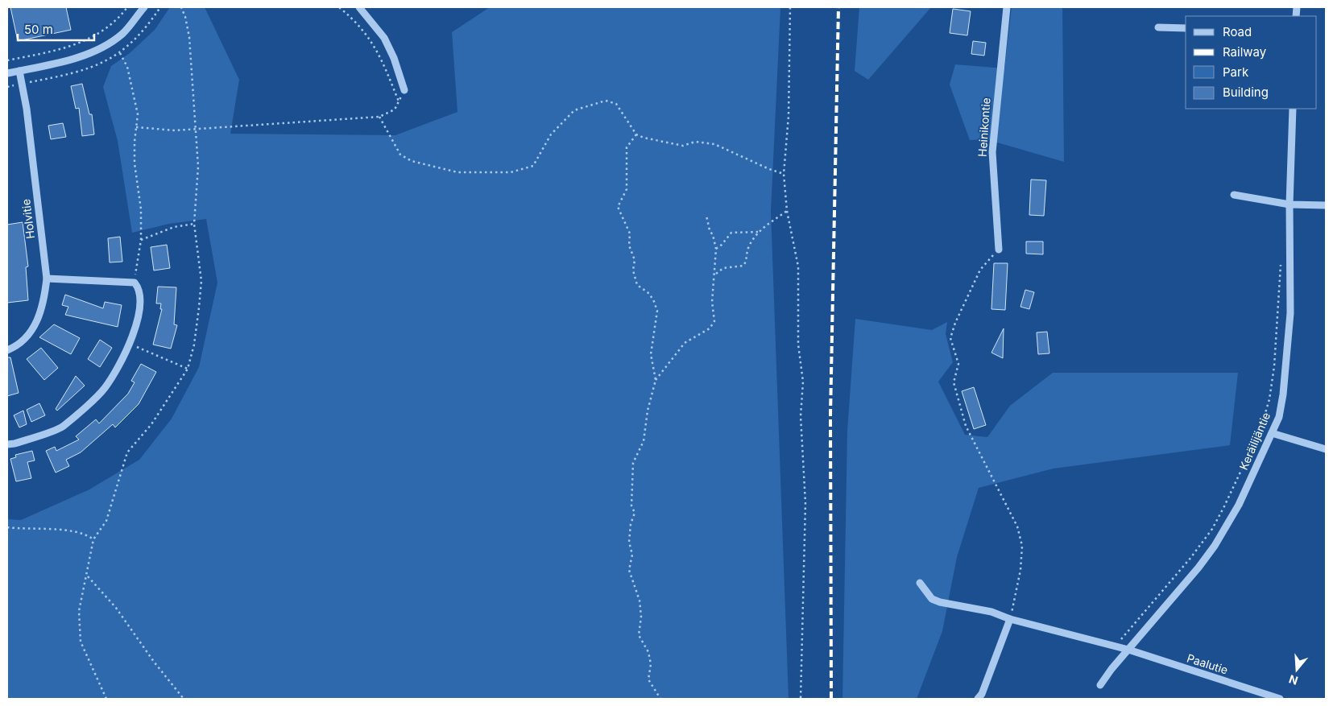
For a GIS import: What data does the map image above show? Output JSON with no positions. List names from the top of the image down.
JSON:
{
  "streets": {
    "street": [
      "Heinikontie",
      "Holvitie",
      "Keräilijäntie",
      "Paalutie"
    ]
  },
  "crossings": [
    ["Keräilijäntie", "Paalutie"]
  ],
  "legend": [
    "Road",
    "Railway",
    "Park",
    "Building"
  ],
  "scale_bar": "50 m",
  "north": "bottom"
}
